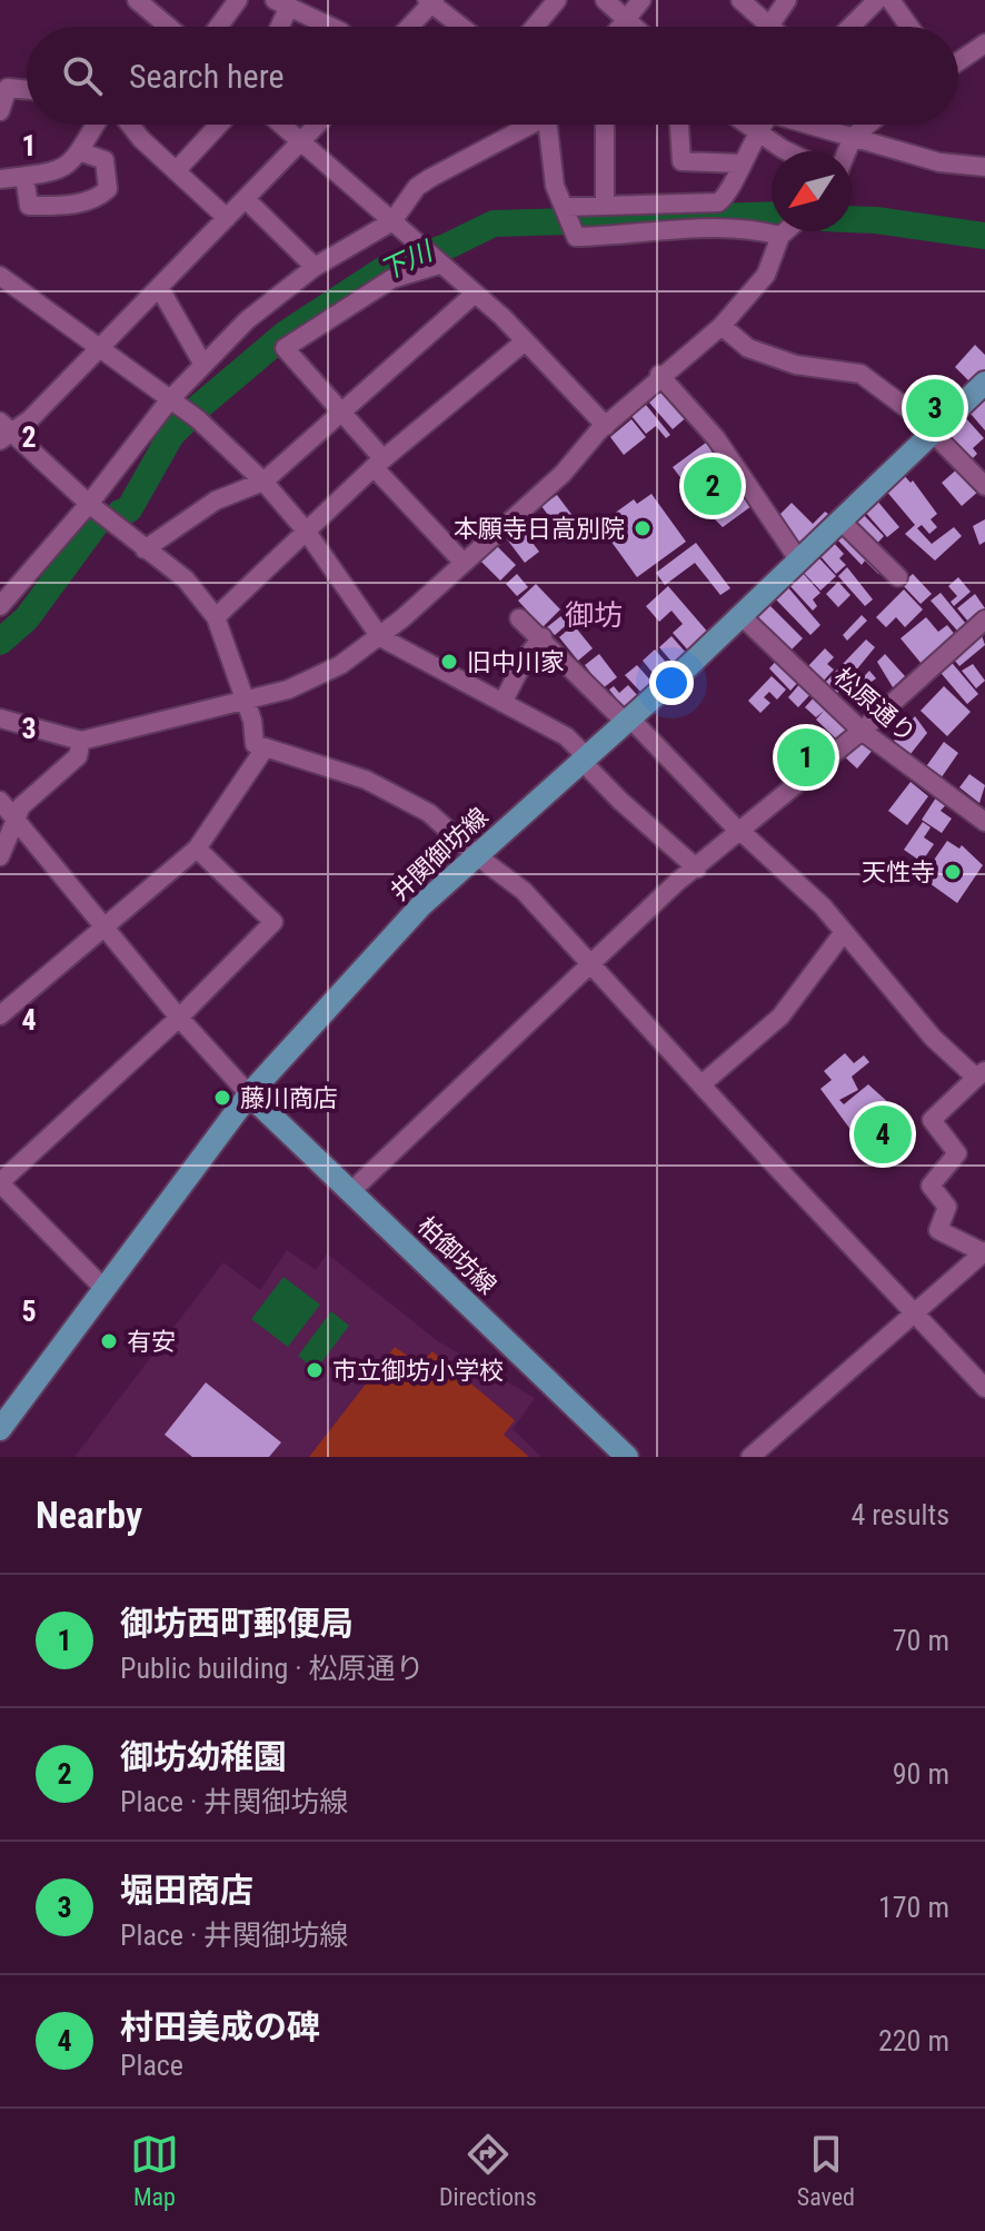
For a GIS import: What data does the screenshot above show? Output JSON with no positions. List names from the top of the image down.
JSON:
{
  "streets": {
    "main road": ["井関御坊線", "柏御坊線"],
    "street": ["松原通り"]
  },
  "crossings": [
    ["松原通り", "井関御坊線"],
    ["井関御坊線", "柏御坊線"]
  ],
  "districts": ["御坊"],
  "water": ["下川"],
  "places": [
    "本願寺日高別院",
    "旧中川家",
    "天性寺",
    "藤川商店",
    "有安",
    "市立御坊小学校"
  ],
  "north": "bottom left",
  "page": {
    "search": "Search here",
    "pins": [
      "3",
      "2",
      "1",
      "4"
    ],
    "heading": ["Nearby", "4 results"],
    "list": [
      {
        "mark": "1",
        "name": "御坊西町郵便局",
        "note": "Public building · 松原通り",
        "value": "70 m"
      },
      {
        "mark": "2",
        "name": "御坊幼稚園",
        "note": "Place · 井関御坊線",
        "value": "90 m"
      },
      {
        "mark": "3",
        "name": "堀田商店",
        "note": "Place · 井関御坊線",
        "value": "170 m"
      },
      {
        "mark": "4",
        "name": "村田美成の碑",
        "note": "Place",
        "value": "220 m"
      }
    ],
    "nav": ["Map", "Directions", "Saved"]
  },
  "grid": {
    "rows": [
      "1",
      "2",
      "3",
      "4",
      "5"
    ]
  }
}
